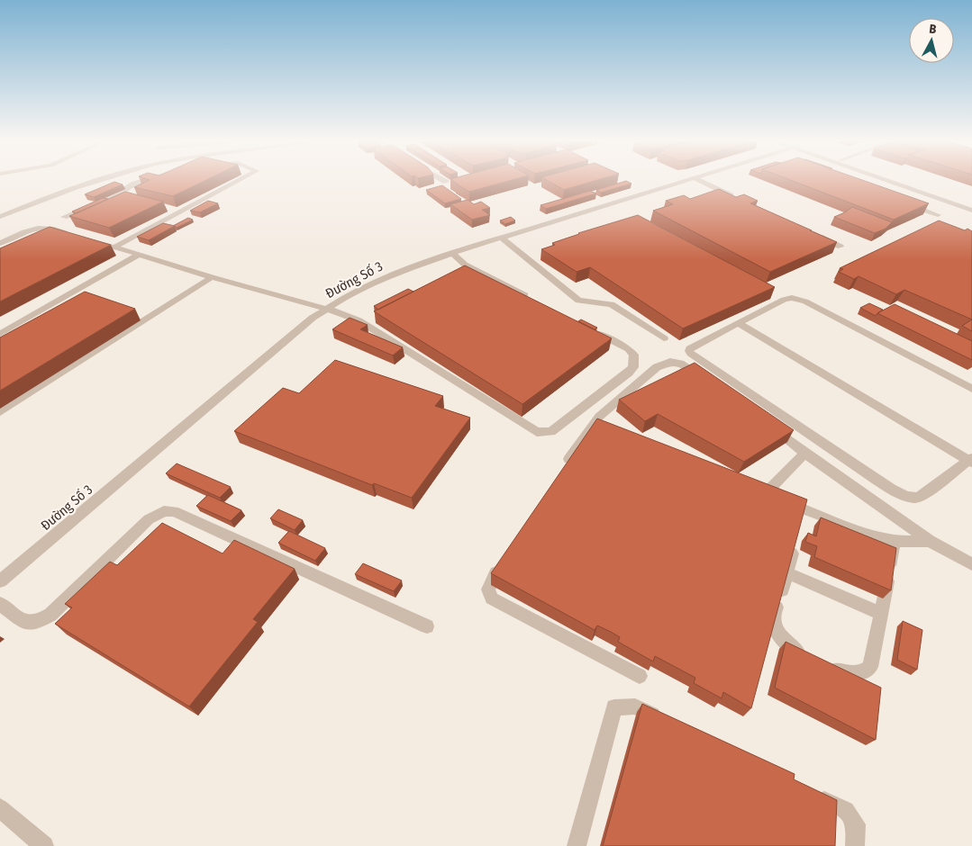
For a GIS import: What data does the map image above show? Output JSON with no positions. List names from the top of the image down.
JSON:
{
  "streets": {
    "street": ["Đường Số 3"]
  },
  "north": "top"
}
